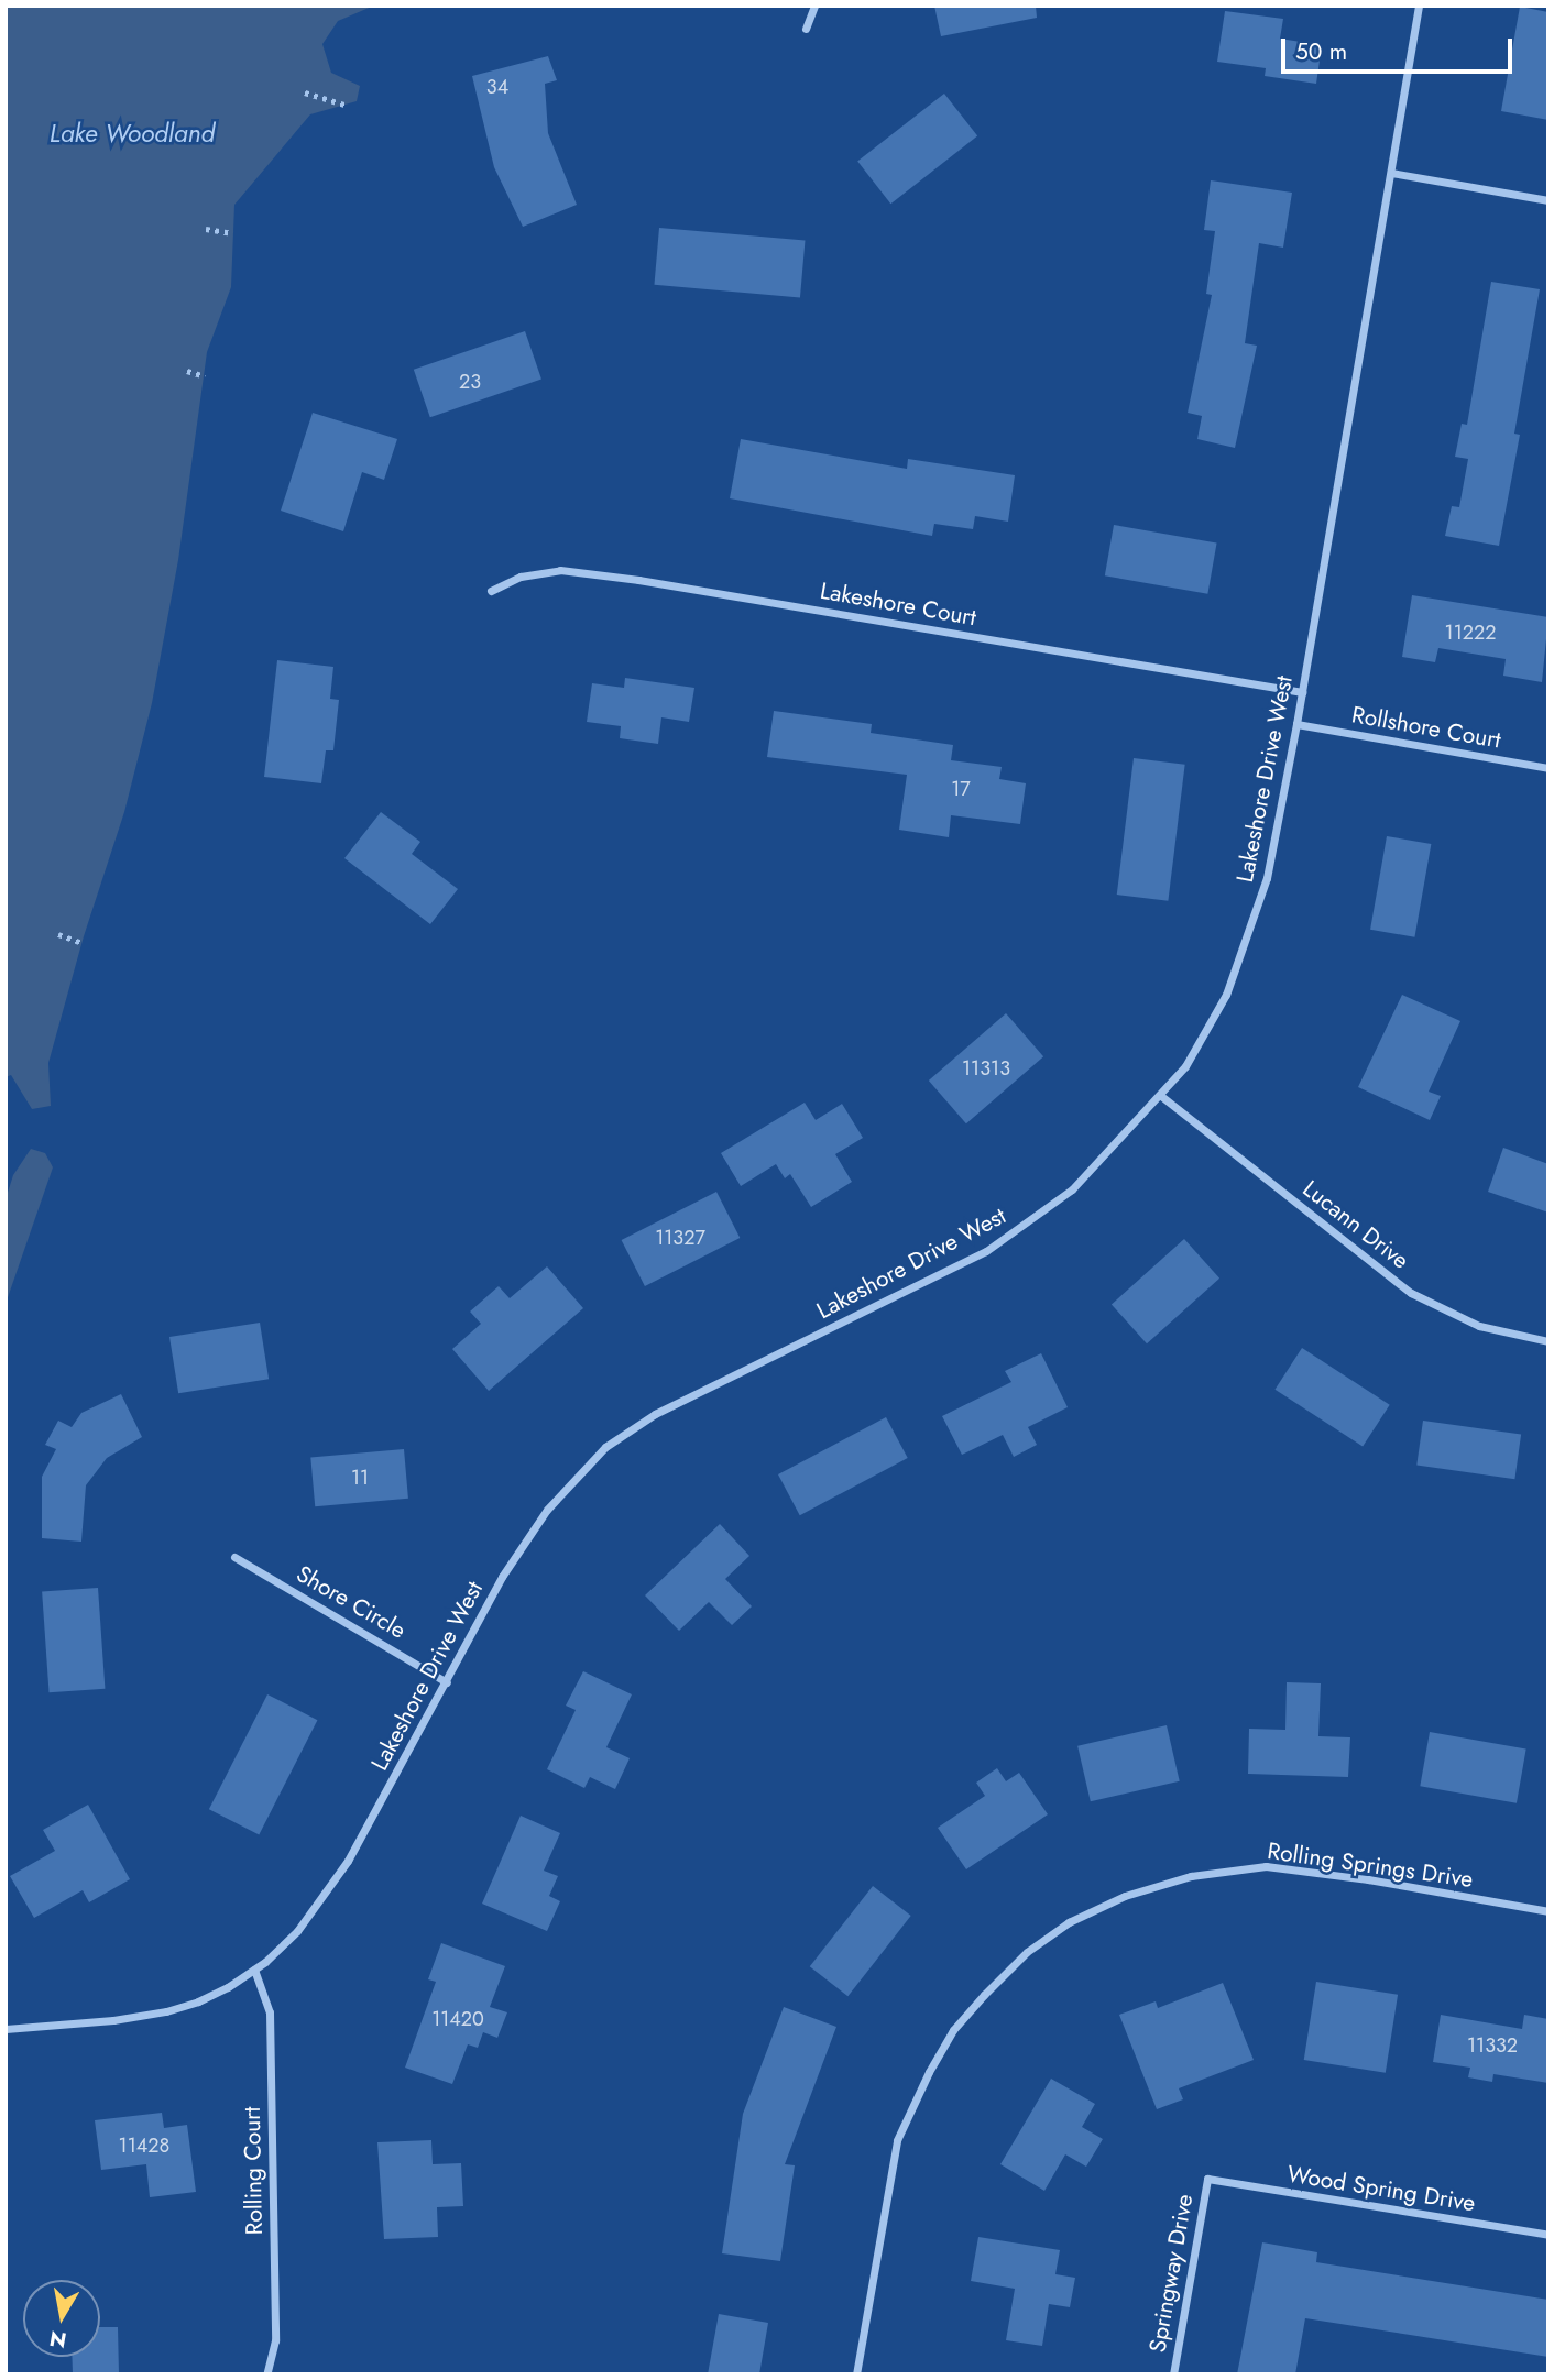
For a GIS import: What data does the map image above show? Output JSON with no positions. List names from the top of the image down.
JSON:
{
  "streets": {
    "street": [
      "Lakeshore Court",
      "Rollshore Court",
      "Lakeshore Drive West",
      "Lucann Drive",
      "Shore Circle",
      "Rolling Springs Drive",
      "Rolling Court",
      "Wood Spring Drive",
      "Springway Drive"
    ]
  },
  "crossings": [
    ["Lakeshore Court", "Lakeshore Drive West"],
    ["Rollshore Court", "Lakeshore Drive West"],
    ["Lakeshore Drive West", "Lucann Drive"],
    ["Lakeshore Drive West", "Shore Circle"],
    ["Lakeshore Drive West", "Rolling Court"],
    ["Wood Spring Drive", "Springway Drive"]
  ],
  "water": ["Lake Woodland"],
  "house_numbers": [
    "34",
    "23",
    "11222",
    "17",
    "11313",
    "11327",
    "11",
    "11420",
    "11332",
    "11428"
  ],
  "scale_bar": "50 m",
  "north": "bottom"
}
